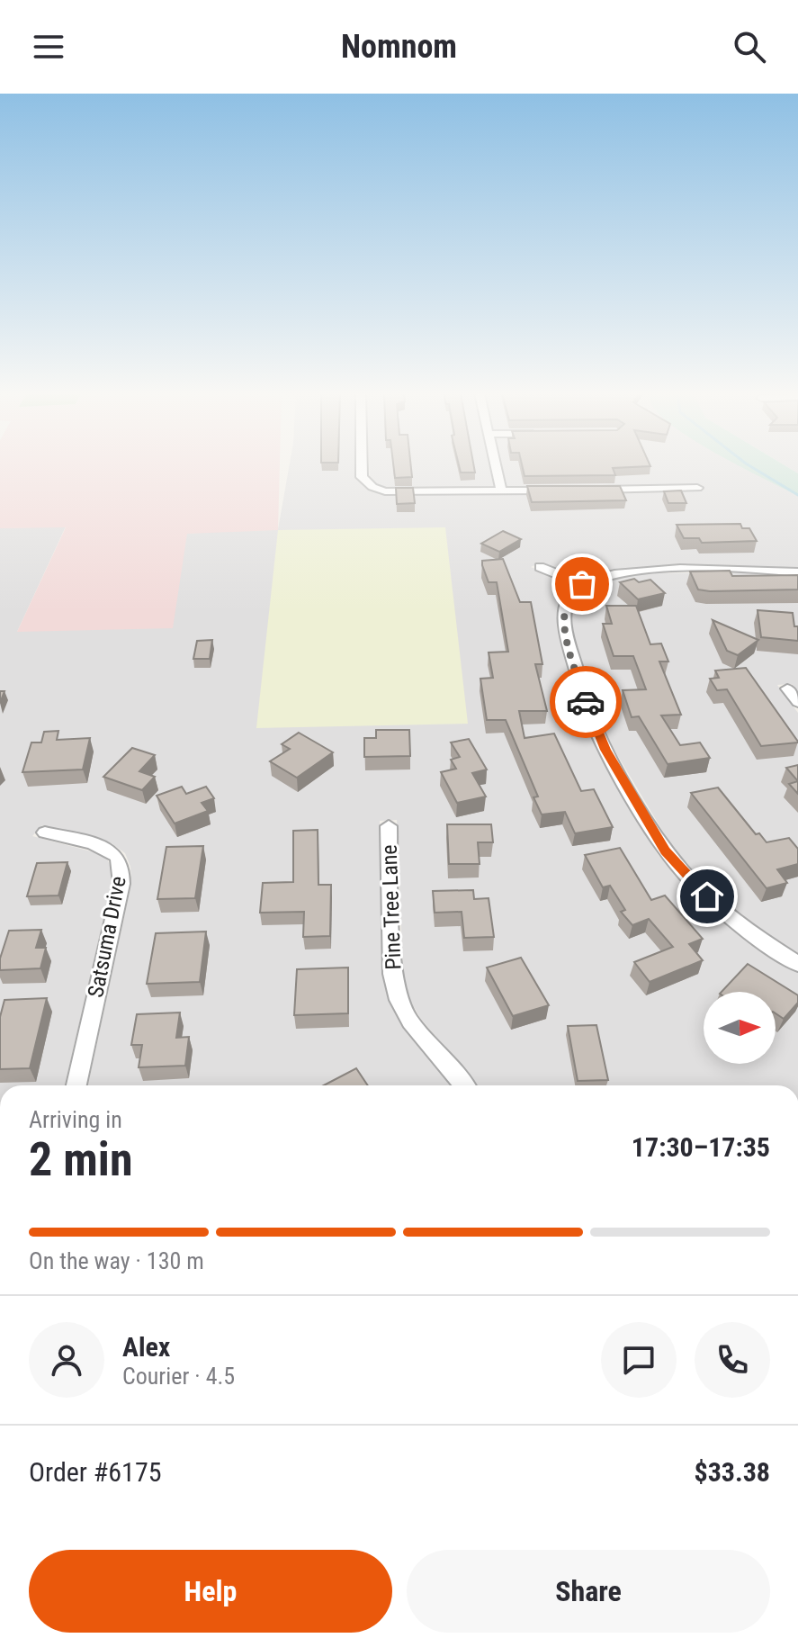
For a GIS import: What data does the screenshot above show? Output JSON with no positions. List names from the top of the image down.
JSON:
{
  "streets": {
    "street": ["Pine Tree Lane", "Satsuma Drive"]
  },
  "north": "right",
  "page": {
    "header": "Nomnom",
    "heading": ["2 min", "Arriving in", "17:30–17:35"],
    "panel": [
      "Alex",
      "Courier · 4.5",
      "Order #6175",
      "$33.38"
    ],
    "bar": "On the way · 130 m",
    "buttons": ["Help", "Share"]
  }
}
